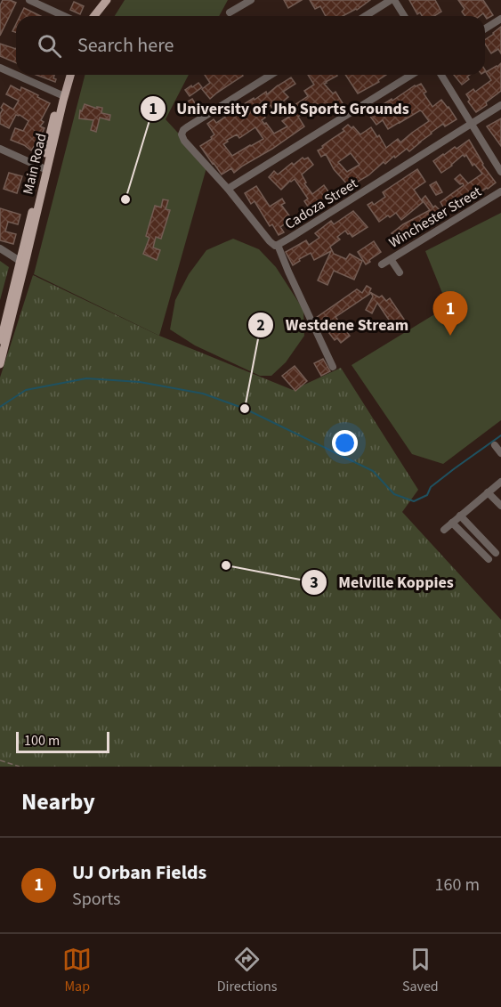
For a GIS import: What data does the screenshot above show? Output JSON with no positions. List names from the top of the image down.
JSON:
{
  "streets": {
    "main road": ["Main Road"],
    "street": ["Cadoza Street", "Winchester Street"]
  },
  "places": ["University of Jhb Sports Grounds", "Westdene Stream", "Melville Koppies"],
  "scale_bar": "100 m",
  "page": {
    "search": "Search here",
    "pins": "1",
    "scale": "100 m",
    "heading": "Nearby",
    "list": [
      {
        "mark": "1",
        "name": "UJ Orban Fields",
        "note": "Sports",
        "value": "160 m"
      }
    ],
    "nav": ["Map", "Directions", "Saved"]
  }
}
